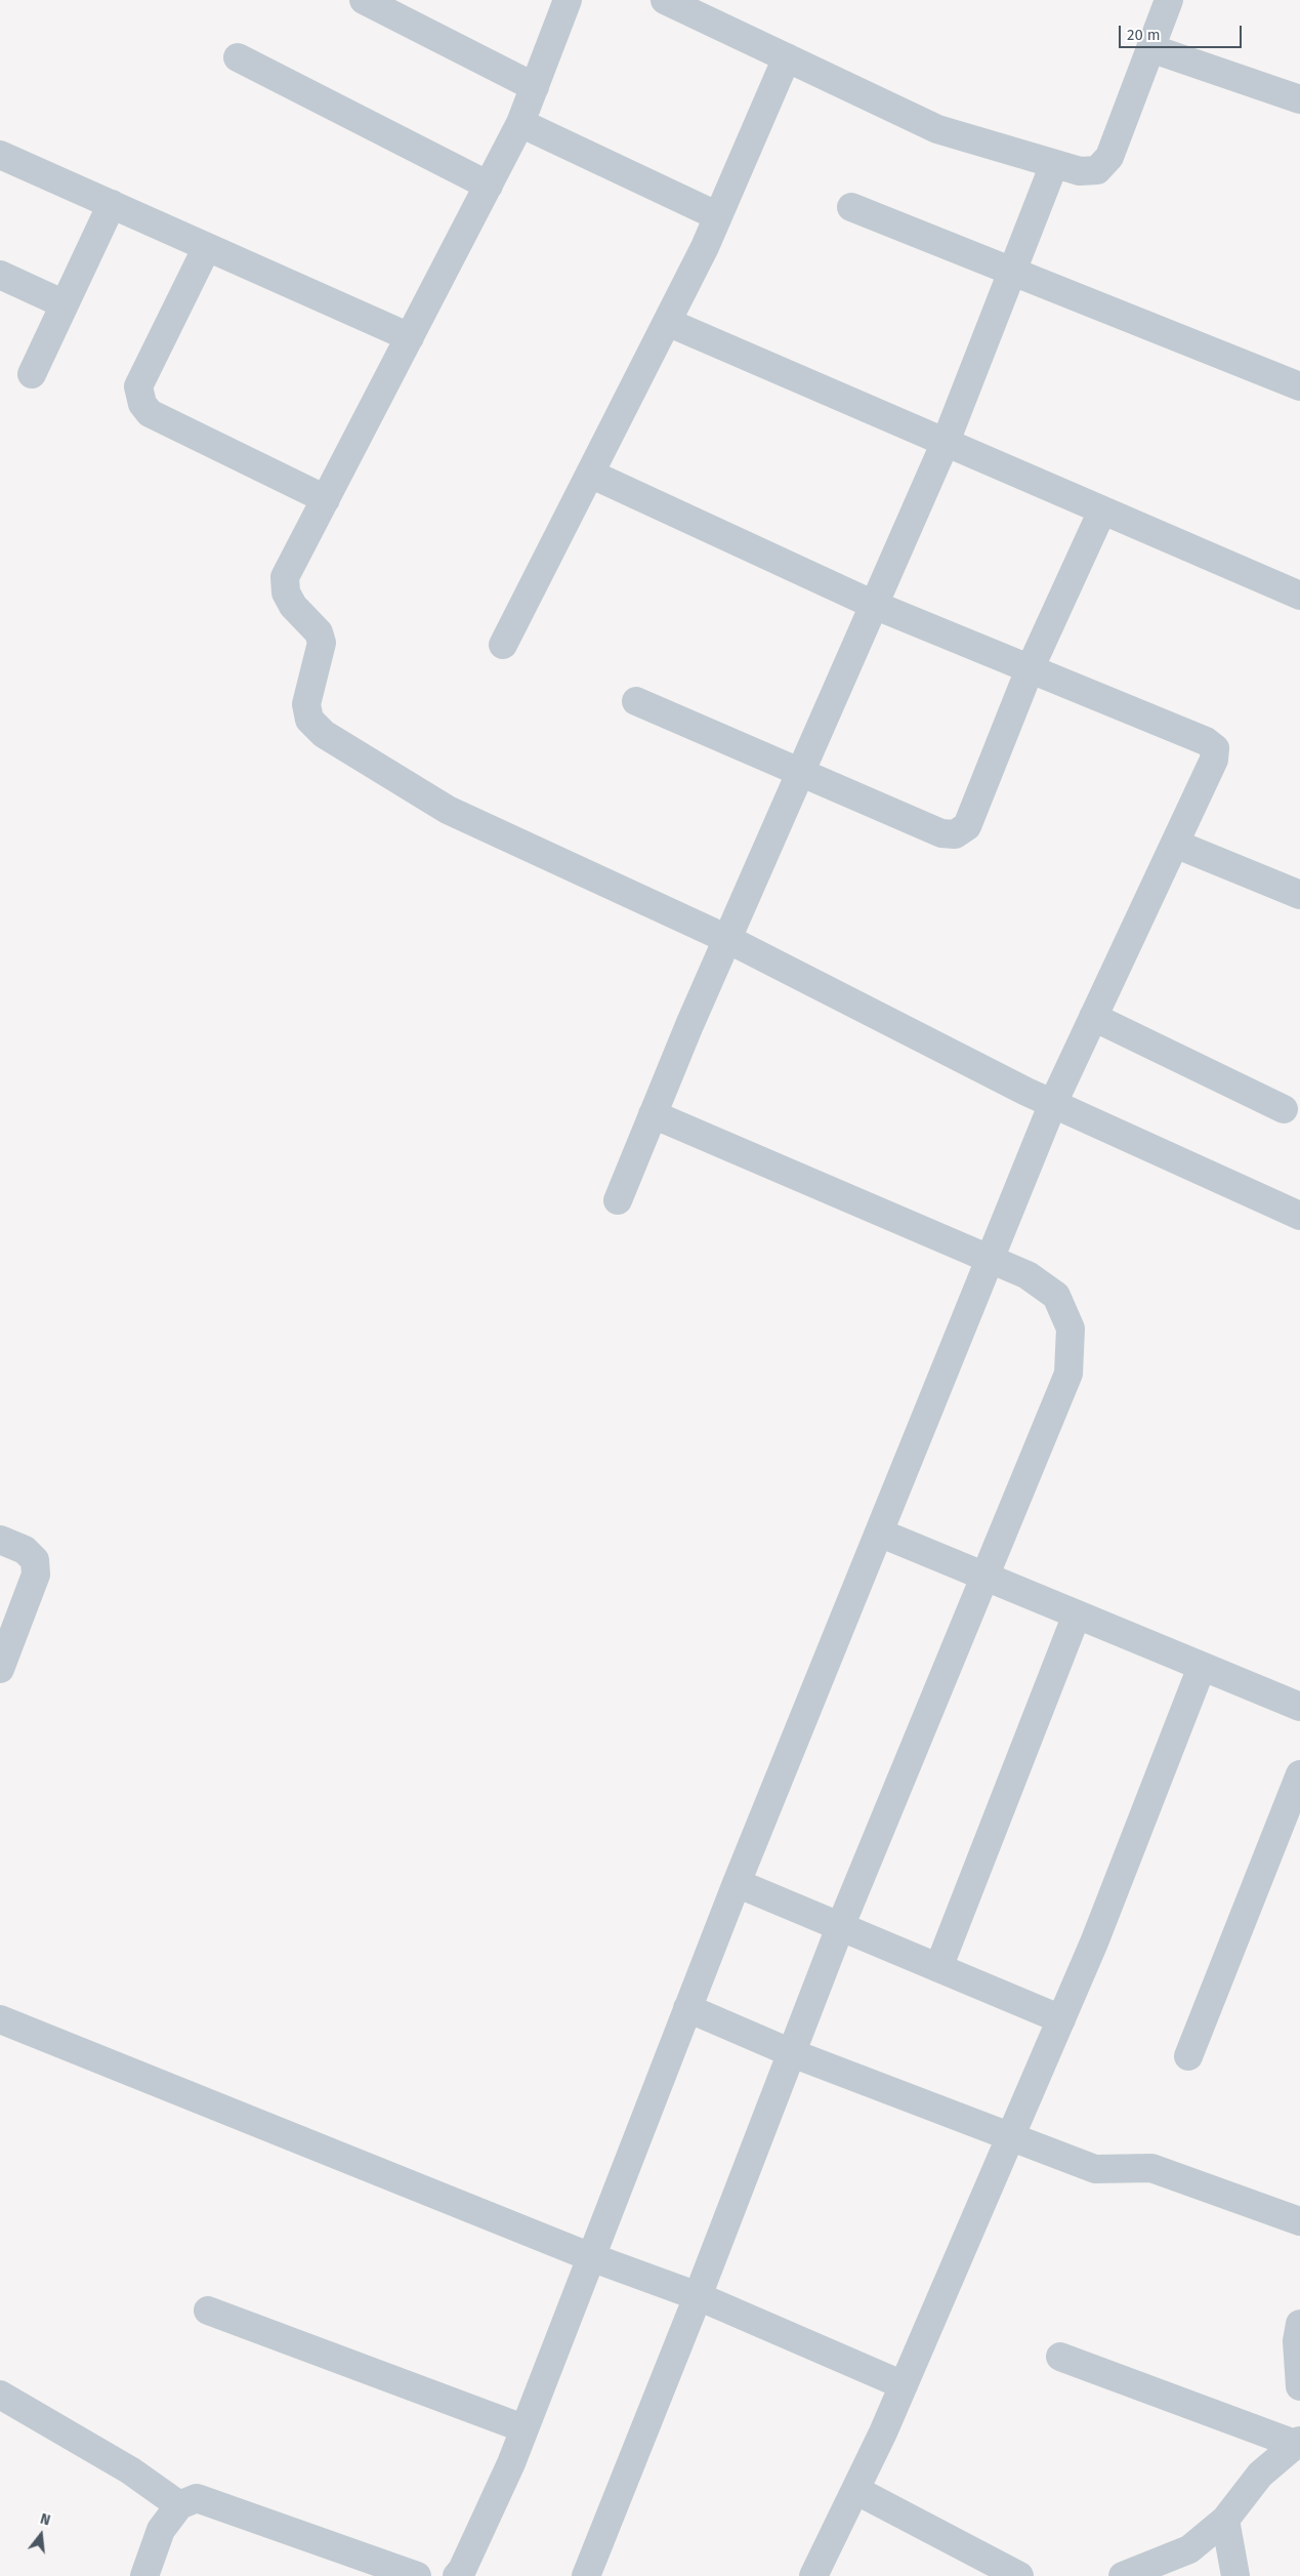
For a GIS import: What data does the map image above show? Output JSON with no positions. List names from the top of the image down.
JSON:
{
  "scale_bar": "20 m",
  "north": "top"
}
